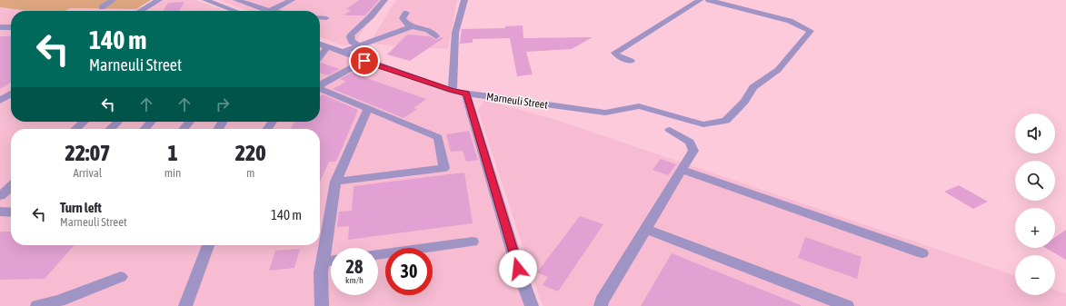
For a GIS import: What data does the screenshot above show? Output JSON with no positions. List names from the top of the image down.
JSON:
{
  "streets": {
    "street": ["Marneuli Street"]
  },
  "page": {
    "turn": ["140 m", "Marneuli Street"],
    "map_buttons": ["+", "−"],
    "eta": [
      "22:07",
      "Arrival",
      "1",
      "min",
      "220",
      "m"
    ],
    "list": [
      {
        "name": "Turn left",
        "note": "Marneuli Street",
        "value": "140 m"
      }
    ],
    "speed": "28 km/h",
    "limit": "30"
  }
}
